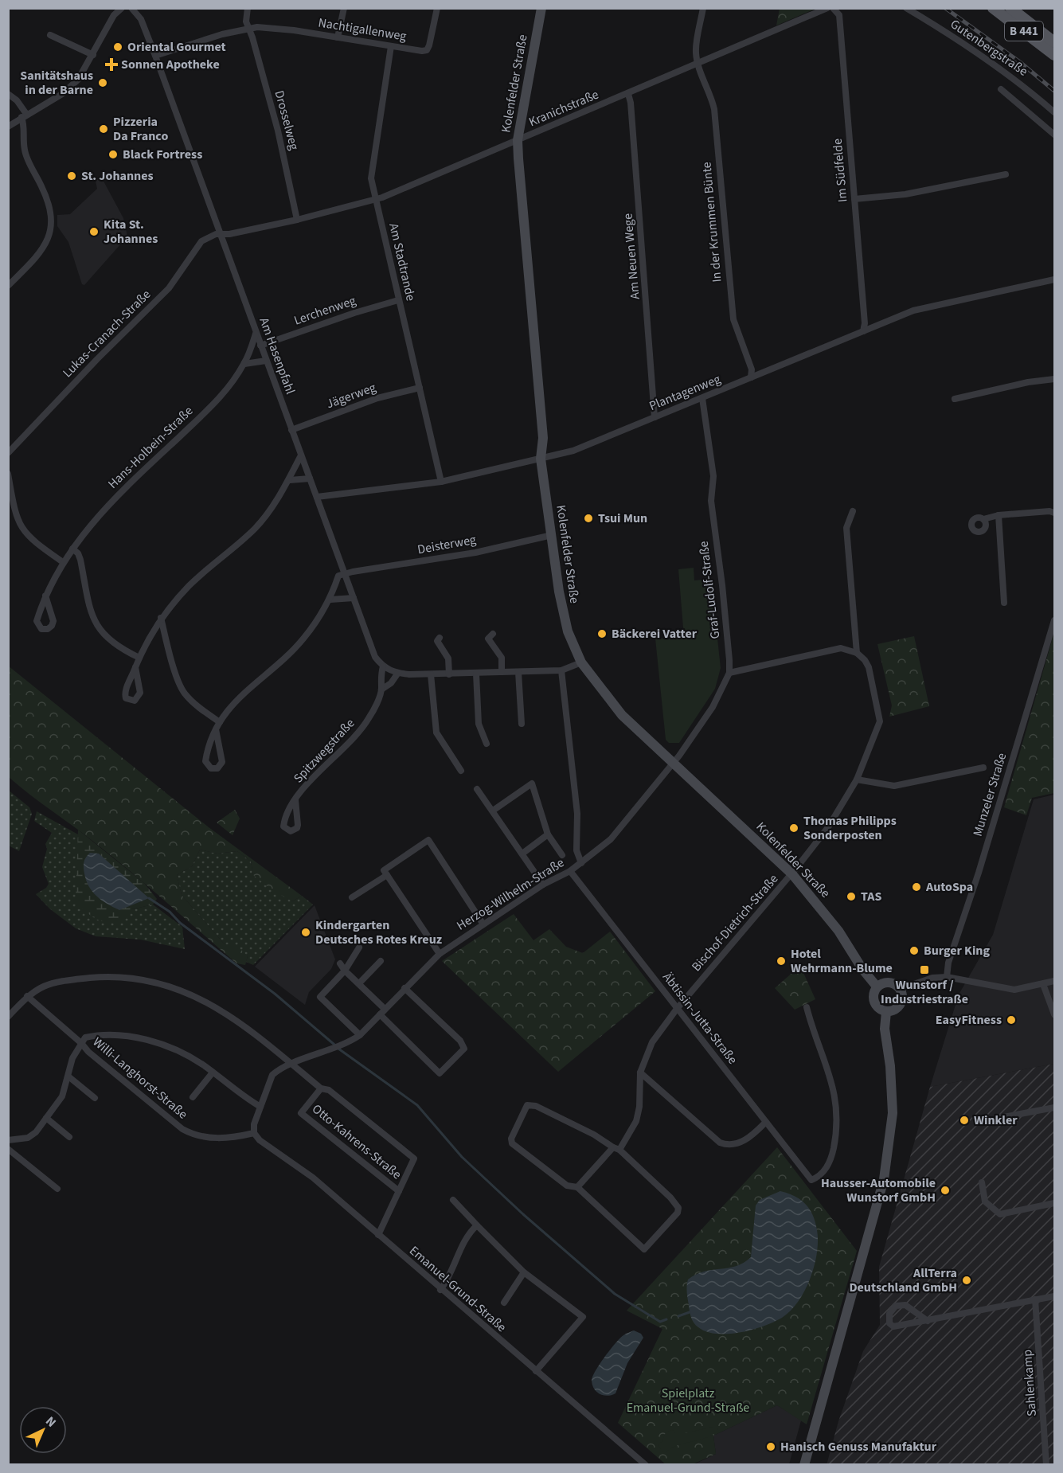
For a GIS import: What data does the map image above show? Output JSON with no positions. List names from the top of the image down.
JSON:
{
  "streets": {
    "main road": ["B 441", "Kolenfelder Straße"],
    "street": [
      "Nachtigallenweg",
      "Gutenbergstraße",
      "Kranichstraße",
      "Drosselweg",
      "Im Südfelde",
      "In der Krummen Bünte",
      "Am Neuen Wege",
      "Am Stadtrande",
      "Lerchenweg",
      "Lukas-Cranach-Straße",
      "Am Hasenpfahl",
      "Plantagenweg",
      "Jägerweg",
      "Hans-Holbein-Straße",
      "Deisterweg",
      "Graf-Ludolf-Straße",
      "Spitzwegstraße",
      "Munzeler Straße",
      "Herzog-Wilhelm-Straße",
      "Bischof-Dietrich-Straße",
      "Äbtissin-Jutta-Straße",
      "Willi-Langhorst-Straße",
      "Otto-Kahrens-Straße",
      "Emanuel-Grund-Straße",
      "Sahlenkamp"
    ]
  },
  "crossings": [
    ["Nachtigallenweg", "Drosselweg"],
    ["Nachtigallenweg", "Am Stadtrande"],
    ["Nachtigallenweg", "Am Hasenpfahl"],
    ["Kolenfelder Straße", "Kranichstraße"],
    ["Kolenfelder Straße", "Plantagenweg"],
    ["Kolenfelder Straße", "Deisterweg"],
    ["Kolenfelder Straße", "Herzog-Wilhelm-Straße"],
    ["Kolenfelder Straße", "Bischof-Dietrich-Straße"],
    ["Kranichstraße", "Drosselweg"],
    ["Kranichstraße", "In der Krummen Bünte"],
    ["Kranichstraße", "Am Neuen Wege"],
    ["Kranichstraße", "Am Stadtrande"],
    ["Kranichstraße", "Lukas-Cranach-Straße"],
    ["Kranichstraße", "Am Hasenpfahl"],
    ["Im Südfelde", "Plantagenweg"],
    ["In der Krummen Bünte", "Plantagenweg"],
    ["Am Neuen Wege", "Plantagenweg"],
    ["Am Stadtrande", "Lerchenweg"],
    ["Am Stadtrande", "Plantagenweg"],
    ["Am Stadtrande", "Jägerweg"],
    ["Lerchenweg", "Am Hasenpfahl"],
    ["Lukas-Cranach-Straße", "Am Hasenpfahl"],
    ["Am Hasenpfahl", "Plantagenweg"],
    ["Am Hasenpfahl", "Jägerweg"],
    ["Am Hasenpfahl", "Hans-Holbein-Straße"],
    ["Am Hasenpfahl", "Deisterweg"],
    ["Am Hasenpfahl", "Spitzwegstraße"],
    ["Plantagenweg", "Graf-Ludolf-Straße"],
    ["Herzog-Wilhelm-Straße", "Äbtissin-Jutta-Straße"],
    ["Herzog-Wilhelm-Straße", "Willi-Langhorst-Straße"],
    ["Herzog-Wilhelm-Straße", "Otto-Kahrens-Straße"],
    ["Herzog-Wilhelm-Straße", "Emanuel-Grund-Straße"],
    ["Bischof-Dietrich-Straße", "Äbtissin-Jutta-Straße"],
    ["Willi-Langhorst-Straße", "Otto-Kahrens-Straße"],
    ["Willi-Langhorst-Straße", "Emanuel-Grund-Straße"],
    ["Otto-Kahrens-Straße", "Emanuel-Grund-Straße"]
  ],
  "parks": ["Spielplatz Emanuel-Grund-Straße"],
  "places": {
    "other": [
      "Oriental Gourmet",
      "Sanitätshaus in der Barne",
      "Pizzeria Da Franco",
      "Black Fortress",
      "St. Johannes",
      "Kita St. Johannes",
      "Tsui Mun",
      "Bäckerei Vatter",
      "Thomas Philipps Sonderposten",
      "AutoSpa",
      "TAS",
      "Kindergarten Deutsches Rotes Kreuz",
      "Burger King",
      "Hotel Wehrmann-Blume",
      "EasyFitness",
      "Winkler",
      "Hausser-Automobile Wunstorf GmbH",
      "AllTerra Deutschland GmbH",
      "Hanisch Genuss Manufaktur"
    ],
    "health": ["Sonnen Apotheke"],
    "transit": ["Wunstorf / Industriestraße"]
  },
  "north": "top right"
}
